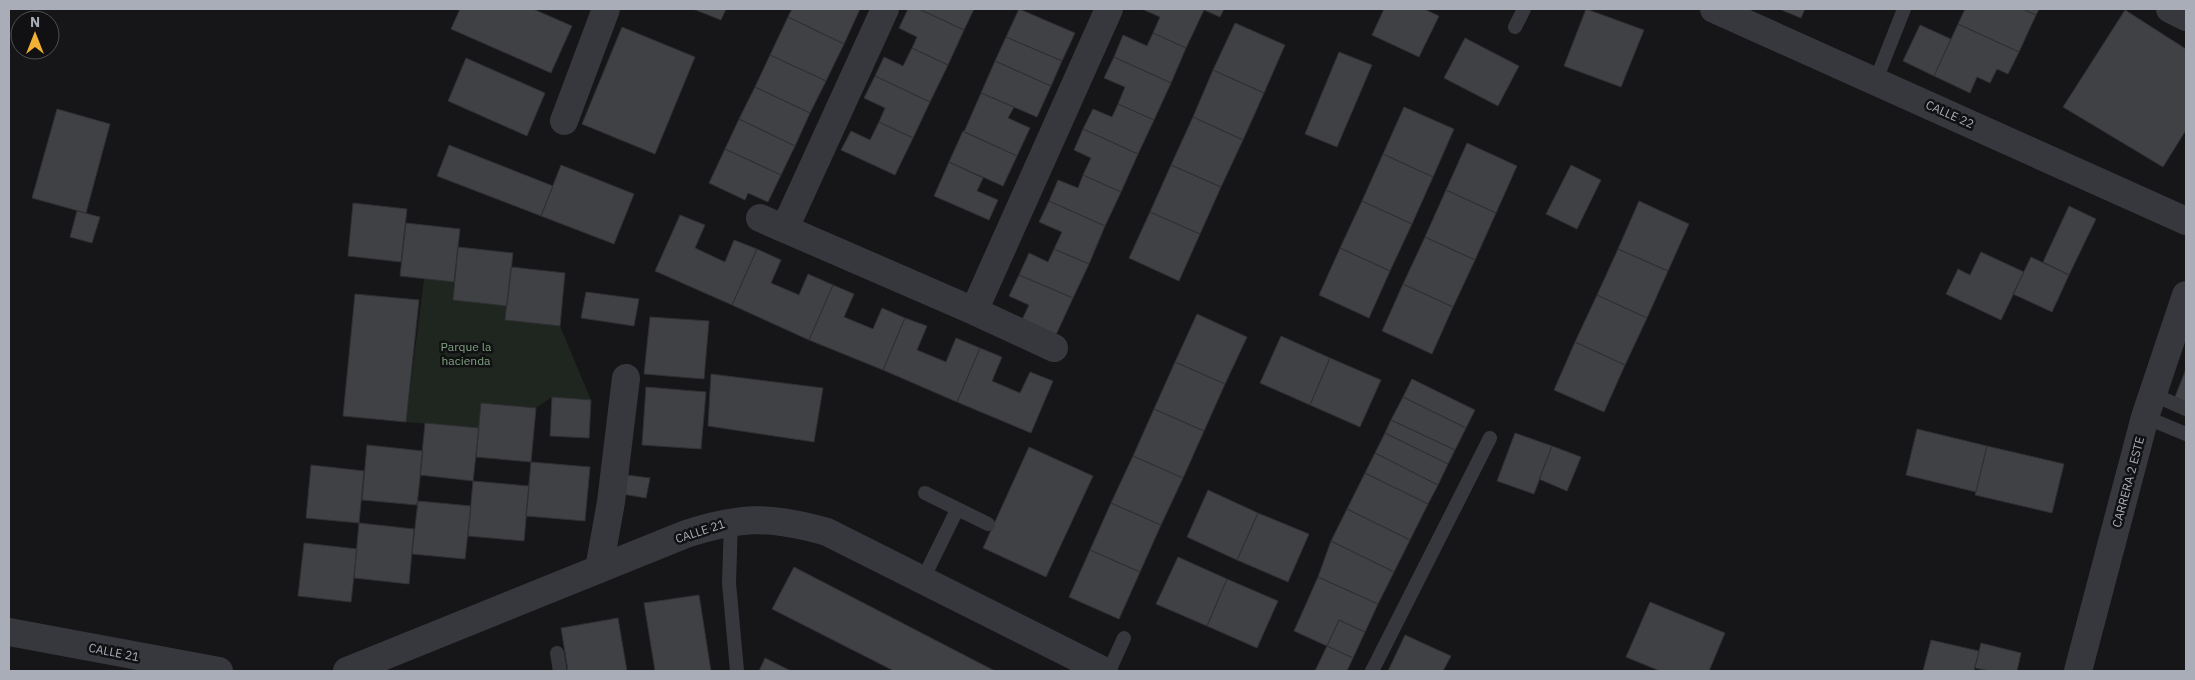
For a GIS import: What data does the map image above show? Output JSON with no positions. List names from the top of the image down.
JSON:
{
  "streets": {
    "street": ["CALLE 22", "CARRERA 2 ESTE", "CALLE 21"]
  },
  "parks": ["Parque la hacienda"],
  "north": "top"
}
